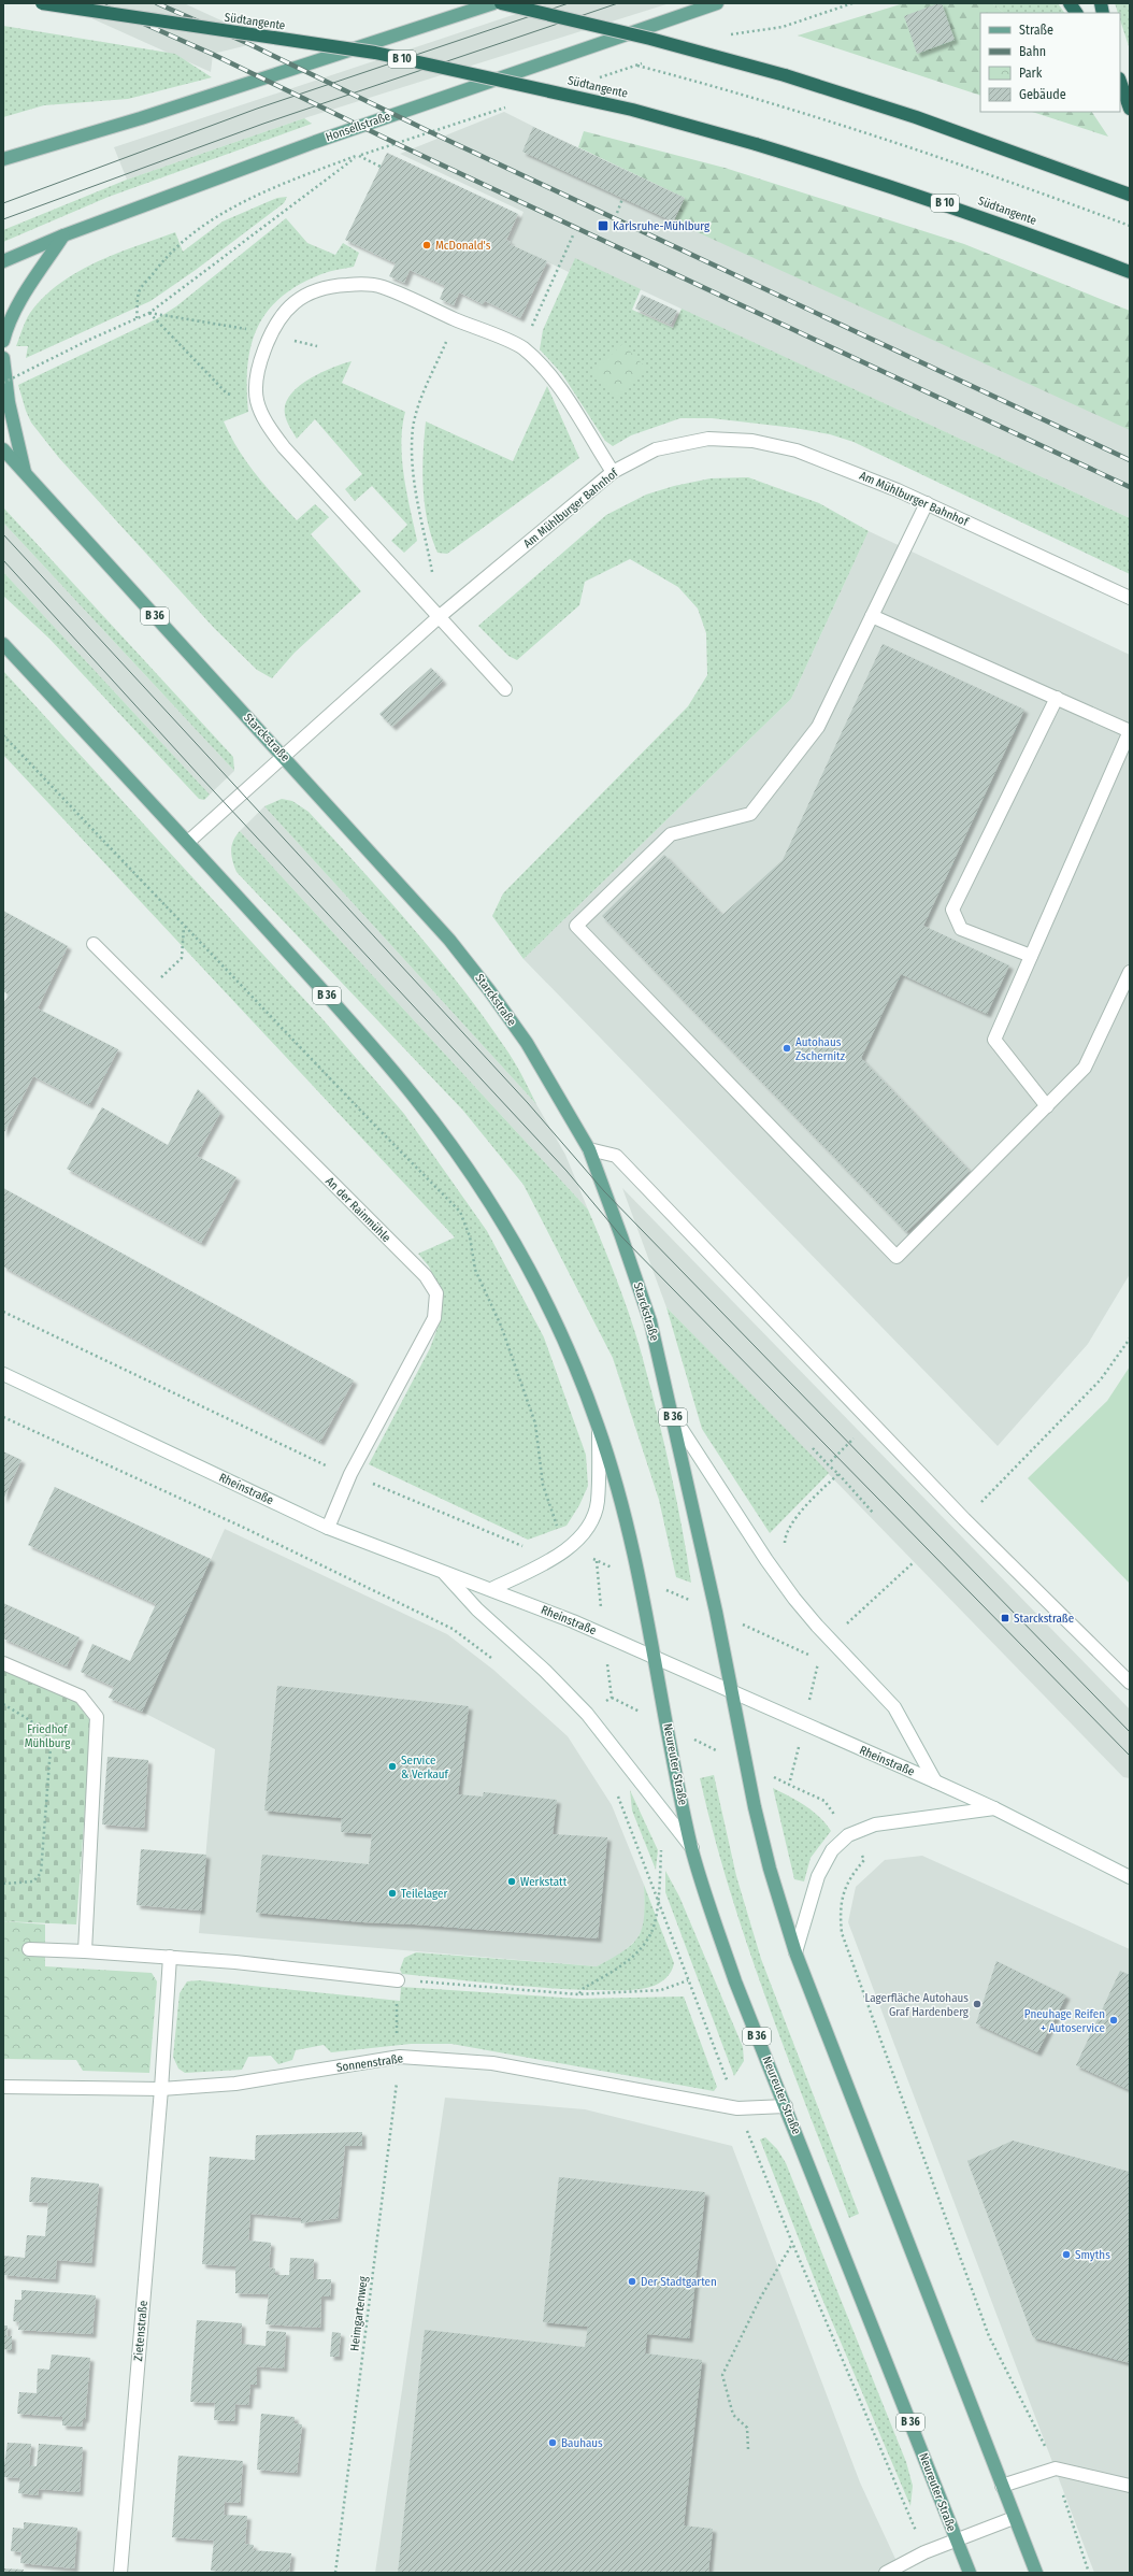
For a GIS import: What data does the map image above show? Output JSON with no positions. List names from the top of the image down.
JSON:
{
  "streets": {
    "highway": ["Südtangente", "B 10"],
    "main road": [
      "Honsellstraße",
      "B 36",
      "Starckstraße",
      "Neureuter Straße"
    ],
    "street": [
      "Am Mühlburger Bahnhof",
      "An der Rainmühle",
      "Rheinstraße",
      "Sonnenstraße",
      "Zietenstraße"
    ],
    "path": ["Heimgartenweg"]
  },
  "crossings": [
    ["Am Mühlburger Bahnhof", "B 36"],
    ["Am Mühlburger Bahnhof", "Starckstraße"],
    ["B 36", "Neureuter Straße"],
    ["Starckstraße", "Rheinstraße"],
    ["An der Rainmühle", "Rheinstraße"],
    ["Rheinstraße", "Neureuter Straße"],
    ["Neureuter Straße", "Sonnenstraße"],
    ["Sonnenstraße", "Heimgartenweg"],
    ["Sonnenstraße", "Zietenstraße"]
  ],
  "parks": ["Friedhof Mühlburg"],
  "places": {
    "transit": ["Karlsruhe-Mühlburg", "Starckstraße"],
    "other": [
      "McDonald's",
      "Autohaus Zschernitz",
      "Service & Verkauf",
      "Werkstatt",
      "Teilelager",
      "Lagerfläche Autohaus Graf Hardenberg",
      "Pneuhage Reifen + Autoservice",
      "Smyths",
      "Der Stadtgarten",
      "Bauhaus"
    ]
  },
  "legend": [
    "Straße",
    "Bahn",
    "Park",
    "Gebäude"
  ]
}
